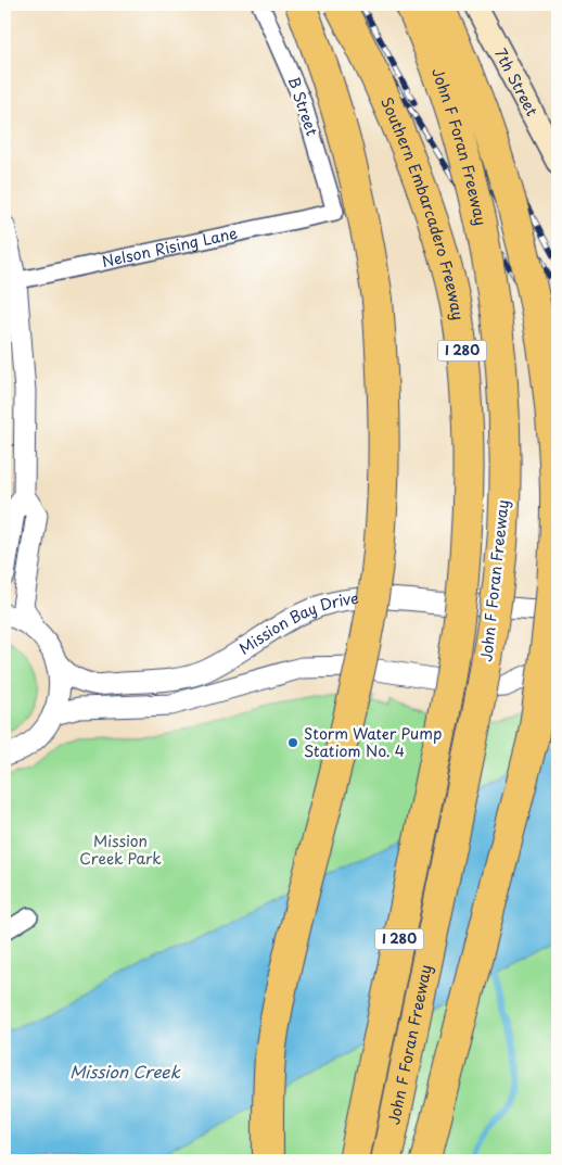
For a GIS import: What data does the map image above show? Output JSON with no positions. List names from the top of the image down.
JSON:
{
  "streets": {
    "highway": ["John F Foran Freeway", "Southern Embarcadero Freeway", "I 280"],
    "main road": ["7th Street"],
    "street": ["B Street", "Nelson Rising Lane", "Mission Bay Drive"]
  },
  "crossings": [
    ["B Street", "Nelson Rising Lane"]
  ],
  "water": ["Mission Creek"],
  "parks": ["Mission Creek Park"],
  "places": ["Storm Water Pump Statiom No. 4"]
}
